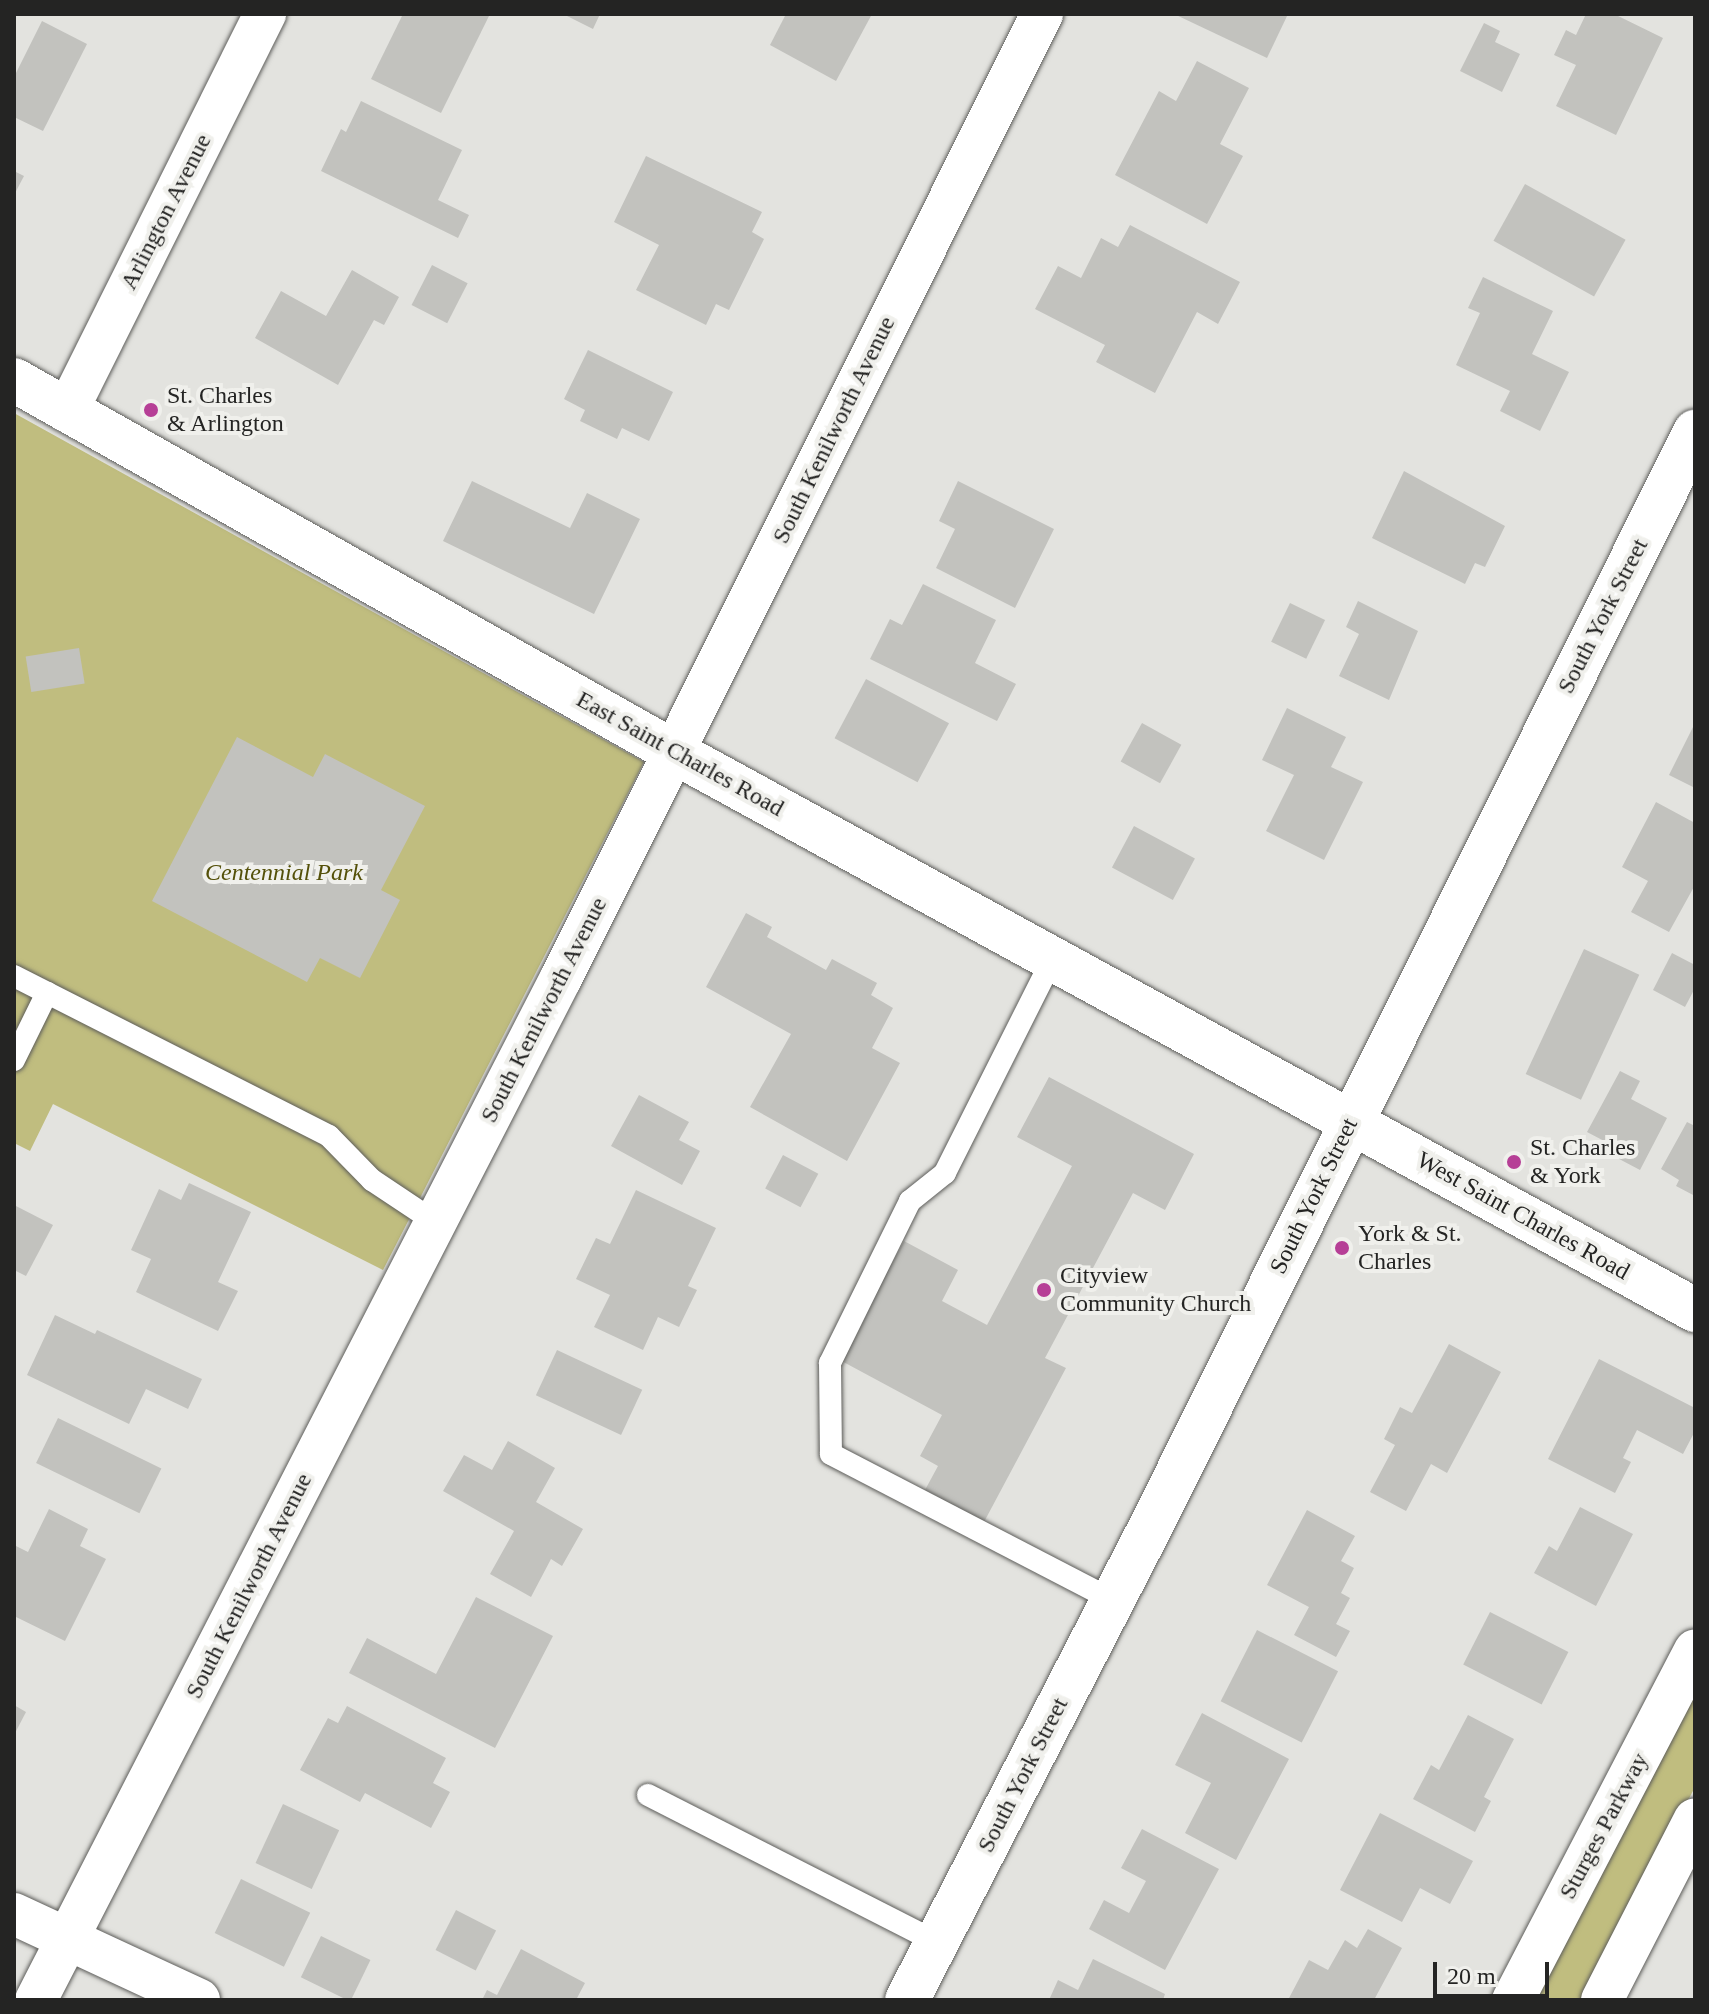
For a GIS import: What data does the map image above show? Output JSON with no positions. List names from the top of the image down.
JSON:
{
  "streets": {
    "main road": ["South York Street", "East Saint Charles Road", "West Saint Charles Road"],
    "street": ["Arlington Avenue", "South Kenilworth Avenue", "Sturges Parkway"]
  },
  "crossings": [
    ["Arlington Avenue", "East Saint Charles Road"],
    ["South Kenilworth Avenue", "East Saint Charles Road"],
    ["South York Street", "East Saint Charles Road"],
    ["South York Street", "West Saint Charles Road"],
    ["East Saint Charles Road", "West Saint Charles Road"]
  ],
  "parks": ["Centennial Park"],
  "places": [
    "St. Charles & Arlington",
    "St. Charles & York",
    "York & St. Charles",
    "Cityview Community Church"
  ],
  "scale_bar": "20 m"
}
